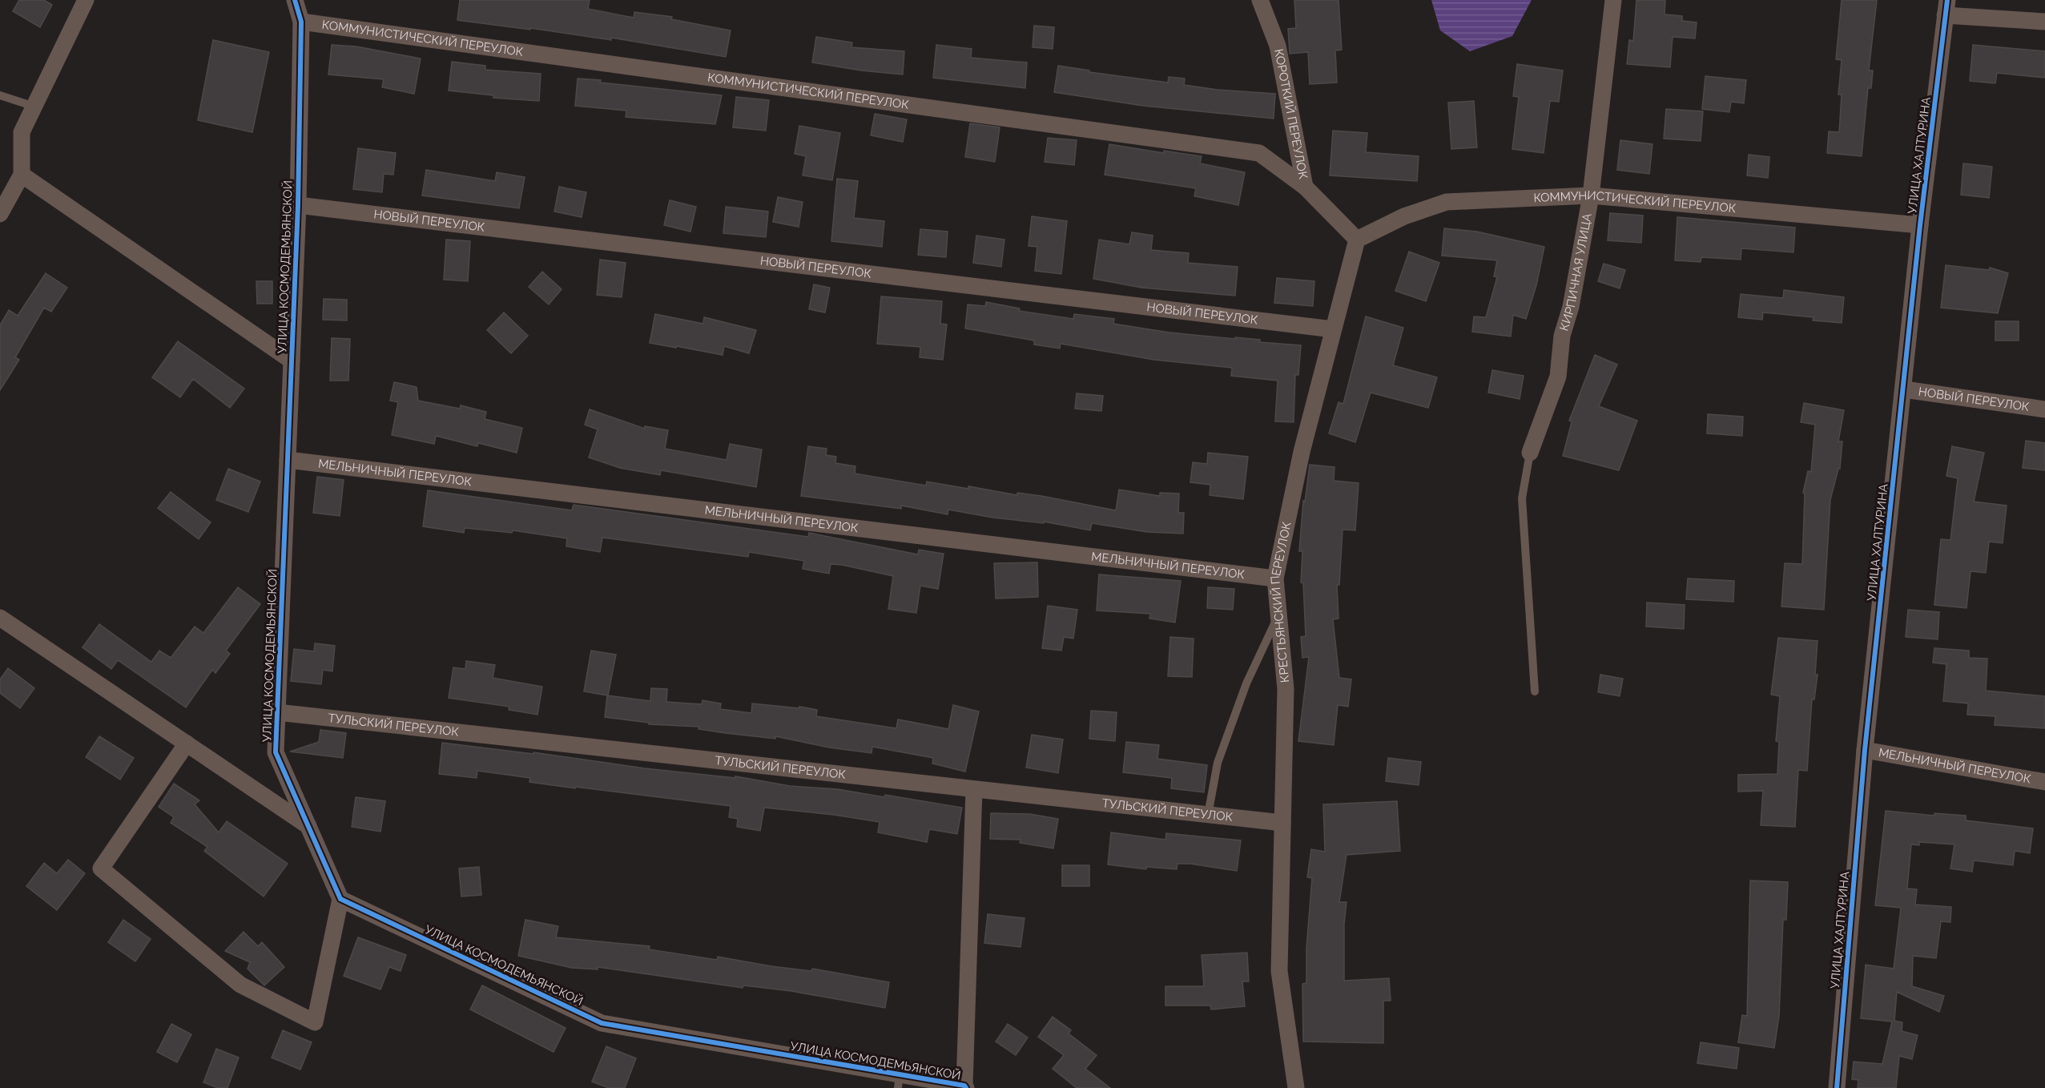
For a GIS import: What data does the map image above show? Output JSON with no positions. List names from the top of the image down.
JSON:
{
  "streets": {
    "street": [
      "КОММУНИСТИЧЕСКИЙ ПЕРЕУЛОК",
      "КОРОТКИЙ ПЕРЕУЛОК",
      "УЛИЦА ХАЛТУРИНА",
      "НОВЫЙ ПЕРЕУЛОК",
      "УЛИЦА КОСМОДЕМЬЯНСКОЙ",
      "КИРПИЧНАЯ УЛИЦА",
      "МЕЛЬНИЧНЫЙ ПЕРЕУЛОК",
      "КРЕСТЬЯНСКИЙ ПЕРЕУЛОК",
      "ТУЛЬСКИЙ ПЕРЕУЛОК"
    ]
  },
  "crossings": [
    ["КОММУНИСТИЧЕСКИЙ ПЕРЕУЛОК", "КОРОТКИЙ ПЕРЕУЛОК"],
    ["КОММУНИСТИЧЕСКИЙ ПЕРЕУЛОК", "УЛИЦА ХАЛТУРИНА"],
    ["КОММУНИСТИЧЕСКИЙ ПЕРЕУЛОК", "УЛИЦА КОСМОДЕМЬЯНСКОЙ"],
    ["КОММУНИСТИЧЕСКИЙ ПЕРЕУЛОК", "КИРПИЧНАЯ УЛИЦА"],
    ["КОММУНИСТИЧЕСКИЙ ПЕРЕУЛОК", "КРЕСТЬЯНСКИЙ ПЕРЕУЛОК"],
    ["КОРОТКИЙ ПЕРЕУЛОК", "КРЕСТЬЯНСКИЙ ПЕРЕУЛОК"],
    ["УЛИЦА ХАЛТУРИНА", "НОВЫЙ ПЕРЕУЛОК"],
    ["УЛИЦА ХАЛТУРИНА", "МЕЛЬНИЧНЫЙ ПЕРЕУЛОК"],
    ["НОВЫЙ ПЕРЕУЛОК", "УЛИЦА КОСМОДЕМЬЯНСКОЙ"],
    ["НОВЫЙ ПЕРЕУЛОК", "КРЕСТЬЯНСКИЙ ПЕРЕУЛОК"],
    ["УЛИЦА КОСМОДЕМЬЯНСКОЙ", "МЕЛЬНИЧНЫЙ ПЕРЕУЛОК"],
    ["УЛИЦА КОСМОДЕМЬЯНСКОЙ", "ТУЛЬСКИЙ ПЕРЕУЛОК"],
    ["МЕЛЬНИЧНЫЙ ПЕРЕУЛОК", "КРЕСТЬЯНСКИЙ ПЕРЕУЛОК"],
    ["КРЕСТЬЯНСКИЙ ПЕРЕУЛОК", "ТУЛЬСКИЙ ПЕРЕУЛОК"]
  ]
}
